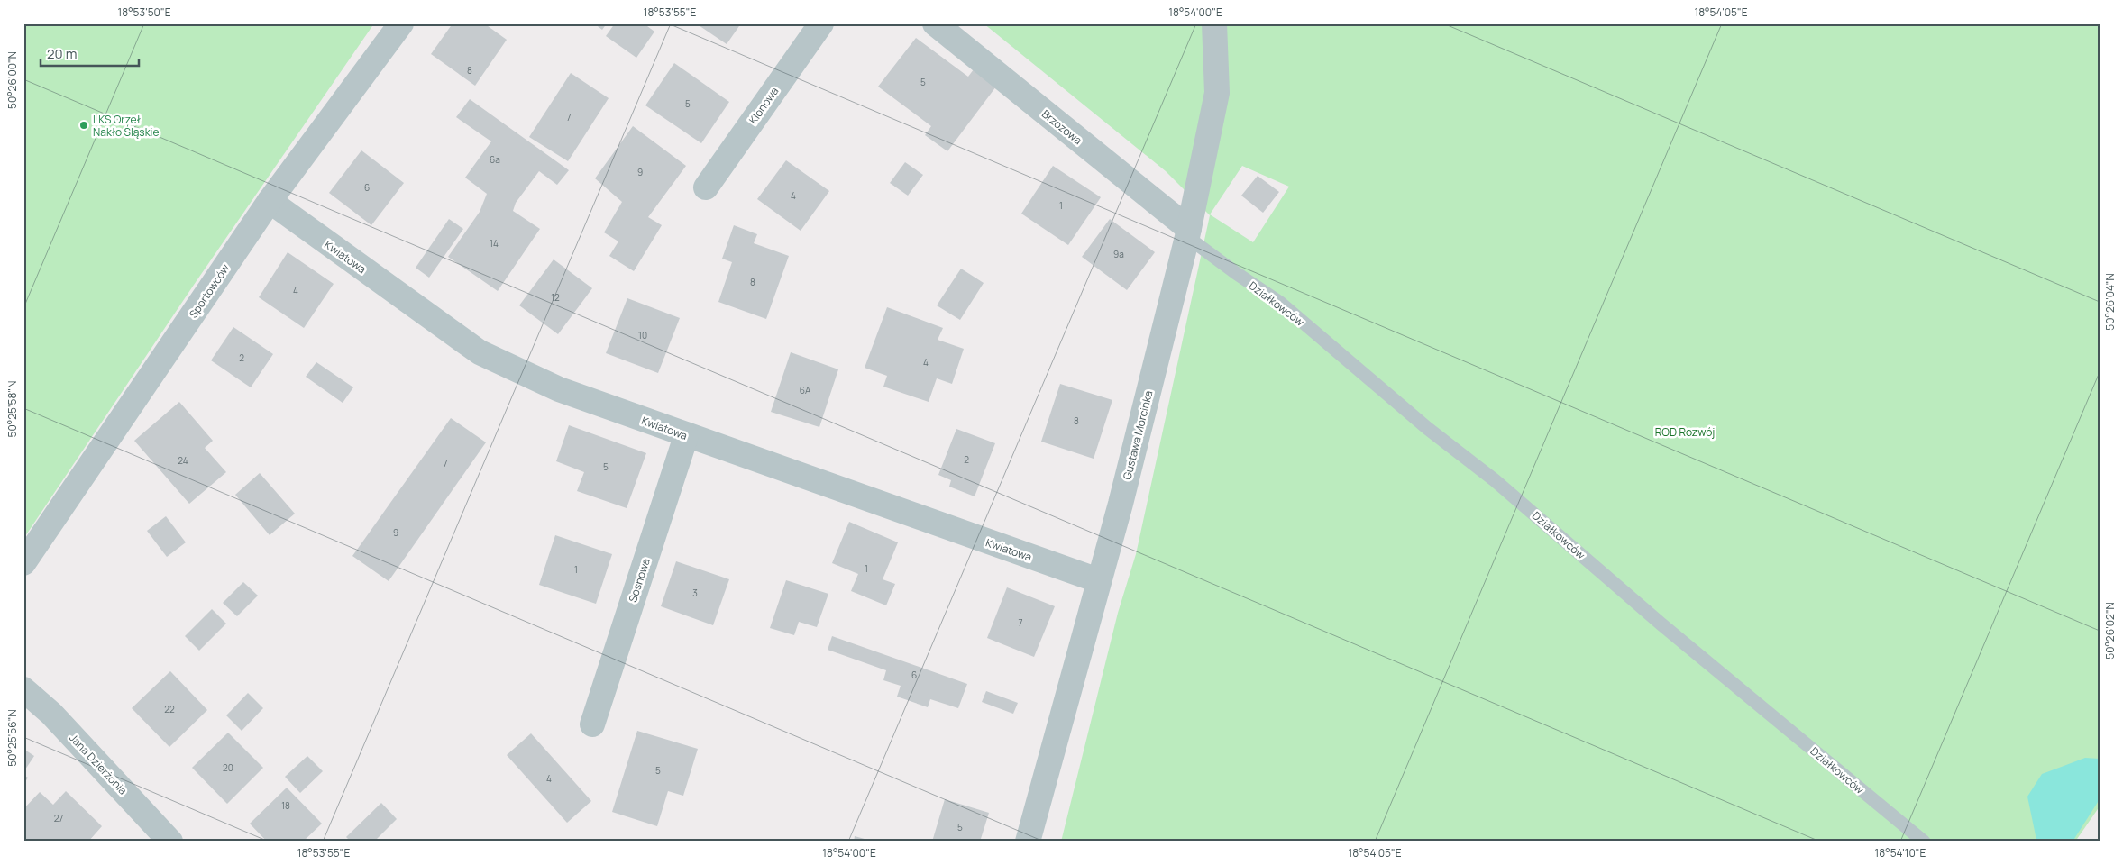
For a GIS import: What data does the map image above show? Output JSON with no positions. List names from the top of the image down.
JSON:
{
  "streets": {
    "street": [
      "Klonowa",
      "Brzozowa",
      "Kwiatowa",
      "Sportowców",
      "Gustawa Morcinka",
      "Sosnowa",
      "Jana Dzierżonia"
    ],
    "lane": ["Działkowców"]
  },
  "crossings": [
    ["Brzozowa", "Działkowców"],
    ["Brzozowa", "Gustawa Morcinka"],
    ["Kwiatowa", "Sportowców"],
    ["Kwiatowa", "Gustawa Morcinka"],
    ["Kwiatowa", "Sosnowa"],
    ["Działkowców", "Gustawa Morcinka"]
  ],
  "parks": ["ROD Rozwój"],
  "places": ["LKS Orzeł Nakło Śląskie"],
  "house_numbers": [
    "8",
    "5",
    "5",
    "7",
    "6a",
    "9",
    "6",
    "4",
    "1",
    "14",
    "9a",
    "8",
    "4",
    "12",
    "10",
    "2",
    "4",
    "6A",
    "8",
    "2",
    "24",
    "7",
    "5",
    "9",
    "1",
    "1",
    "3",
    "7",
    "6",
    "22",
    "20",
    "5",
    "4",
    "18",
    "27",
    "5"
  ],
  "scale_bar": "20 m",
  "coordinates": [
    "18°53'50\"E",
    "18°53'55\"E",
    "18°54'00\"E",
    "18°54'05\"E",
    "50°26'00\"N",
    "50°26'04\"N",
    "50°25'58\"N",
    "50°26'02\"N",
    "50°25'56\"N",
    "18°54'10\"E"
  ]
}
